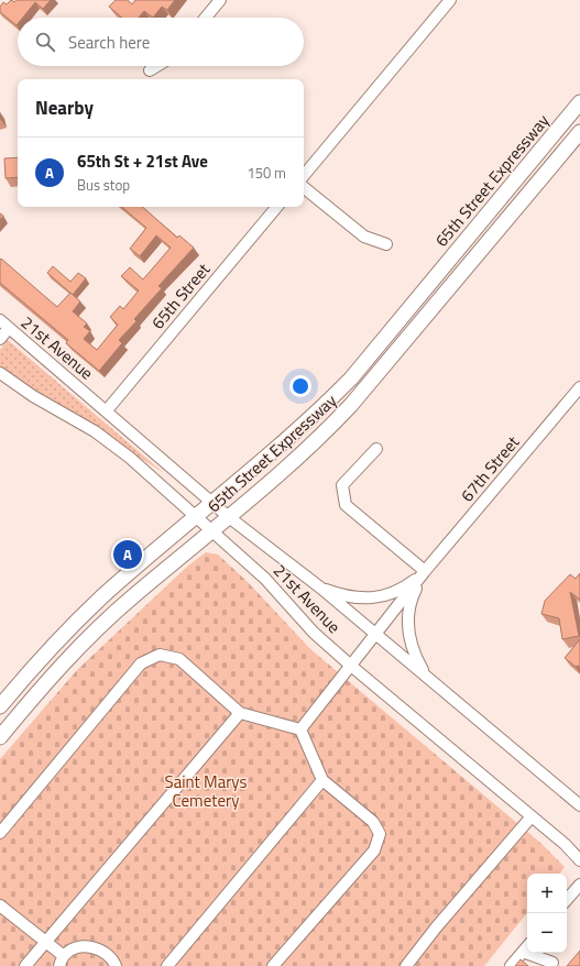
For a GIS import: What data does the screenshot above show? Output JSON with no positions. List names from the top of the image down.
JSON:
{
  "streets": {
    "main road": ["65th Street Expressway"],
    "street": ["65th Street", "21st Avenue", "67th Street"]
  },
  "crossings": [
    ["65th Street Expressway", "21st Avenue"],
    ["65th Street", "21st Avenue"],
    ["21st Avenue", "67th Street"]
  ],
  "parks": ["Saint Marys Cemetery"],
  "page": {
    "search": "Search here",
    "heading": "Nearby",
    "list": [
      {
        "mark": "A",
        "name": "65th St + 21st Ave",
        "note": "Bus stop",
        "value": "150 m"
      }
    ],
    "pins": "A",
    "map_buttons": ["+", "−"]
  }
}
